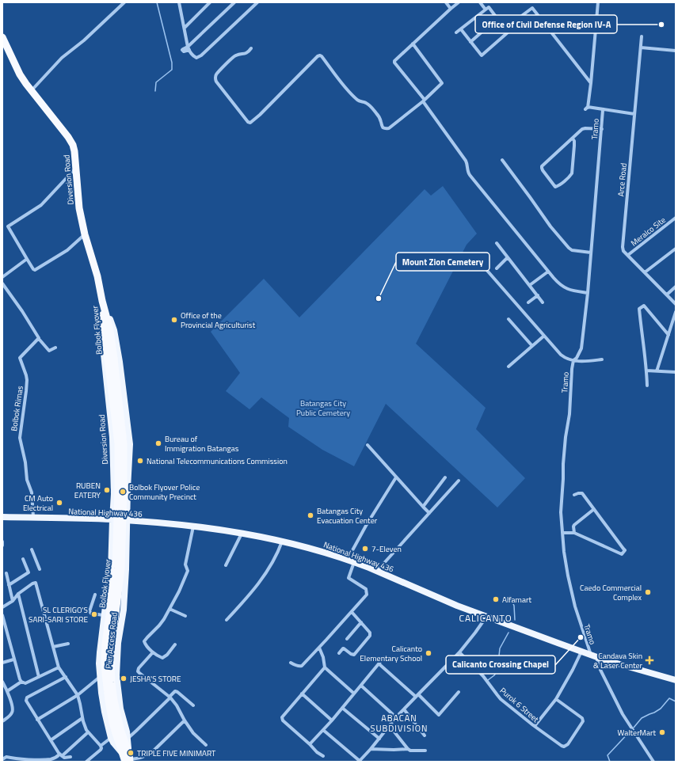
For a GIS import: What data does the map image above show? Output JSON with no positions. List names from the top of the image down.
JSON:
{
  "streets": {
    "highway": ["Diversion Road", "Bolbok Flyover"],
    "main road": ["National Highway 436", "Pier Access Road"],
    "street": [
      "Tramo",
      "Arce Road",
      "Meralco Site",
      "Bolbok Rimas",
      "Purok 6 Street"
    ]
  },
  "crossings": [
    ["Tramo", "National Highway 436"],
    ["Diversion Road", "Bolbok Flyover"],
    ["Diversion Road", "National Highway 436"],
    ["Diversion Road", "Pier Access Road"],
    ["Arce Road", "Meralco Site"],
    ["Bolbok Flyover", "Pier Access Road"],
    ["Bolbok Rimas", "National Highway 436"],
    ["National Highway 436", "Pier Access Road"]
  ],
  "districts": ["CALICANTO", "ABACAN SUBDIVISION"],
  "parks": ["Batangas City Public Cemetery"],
  "places": {
    "other": [
      "Office of Civil Defense Region IV-A",
      "Mount Zion Cemetery",
      "Office of the Provincial Agriculturist",
      "Bureau of Immigration Batangas",
      "National Telecommunications Commission",
      "RUBEN EATERY",
      "Bolbok Flyover Police Community Precinct",
      "CM Auto Electrical",
      "Batangas City Evacuation Center",
      "7-Eleven",
      "Caedo Commercial Complex",
      "Alfamart",
      "SL CLERIGO'S SARI-SARI STORE",
      "Calicanto Crossing Chapel",
      "Calicanto Elementary School",
      "JESHA'S STORE",
      "WalterMart",
      "TRIPLE FIVE MINIMART"
    ],
    "health": ["Candava Skin & Laser Center"]
  }
}
